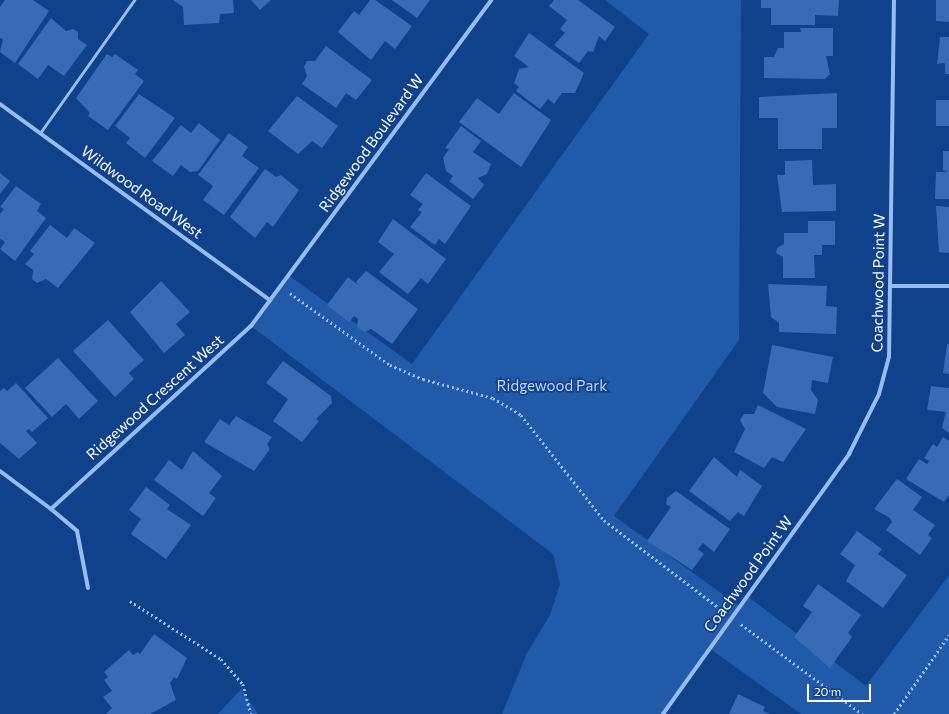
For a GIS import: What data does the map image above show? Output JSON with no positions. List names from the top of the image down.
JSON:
{
  "streets": {
    "street": [
      "Ridgewood Boulevard W",
      "Wildwood Road West",
      "Coachwood Point W",
      "Ridgewood Crescent West"
    ]
  },
  "crossings": [
    ["Ridgewood Boulevard W", "Wildwood Road West"],
    ["Ridgewood Boulevard W", "Ridgewood Crescent West"],
    ["Wildwood Road West", "Ridgewood Crescent West"]
  ],
  "parks": ["Ridgewood Park"],
  "scale_bar": "20 m"
}
